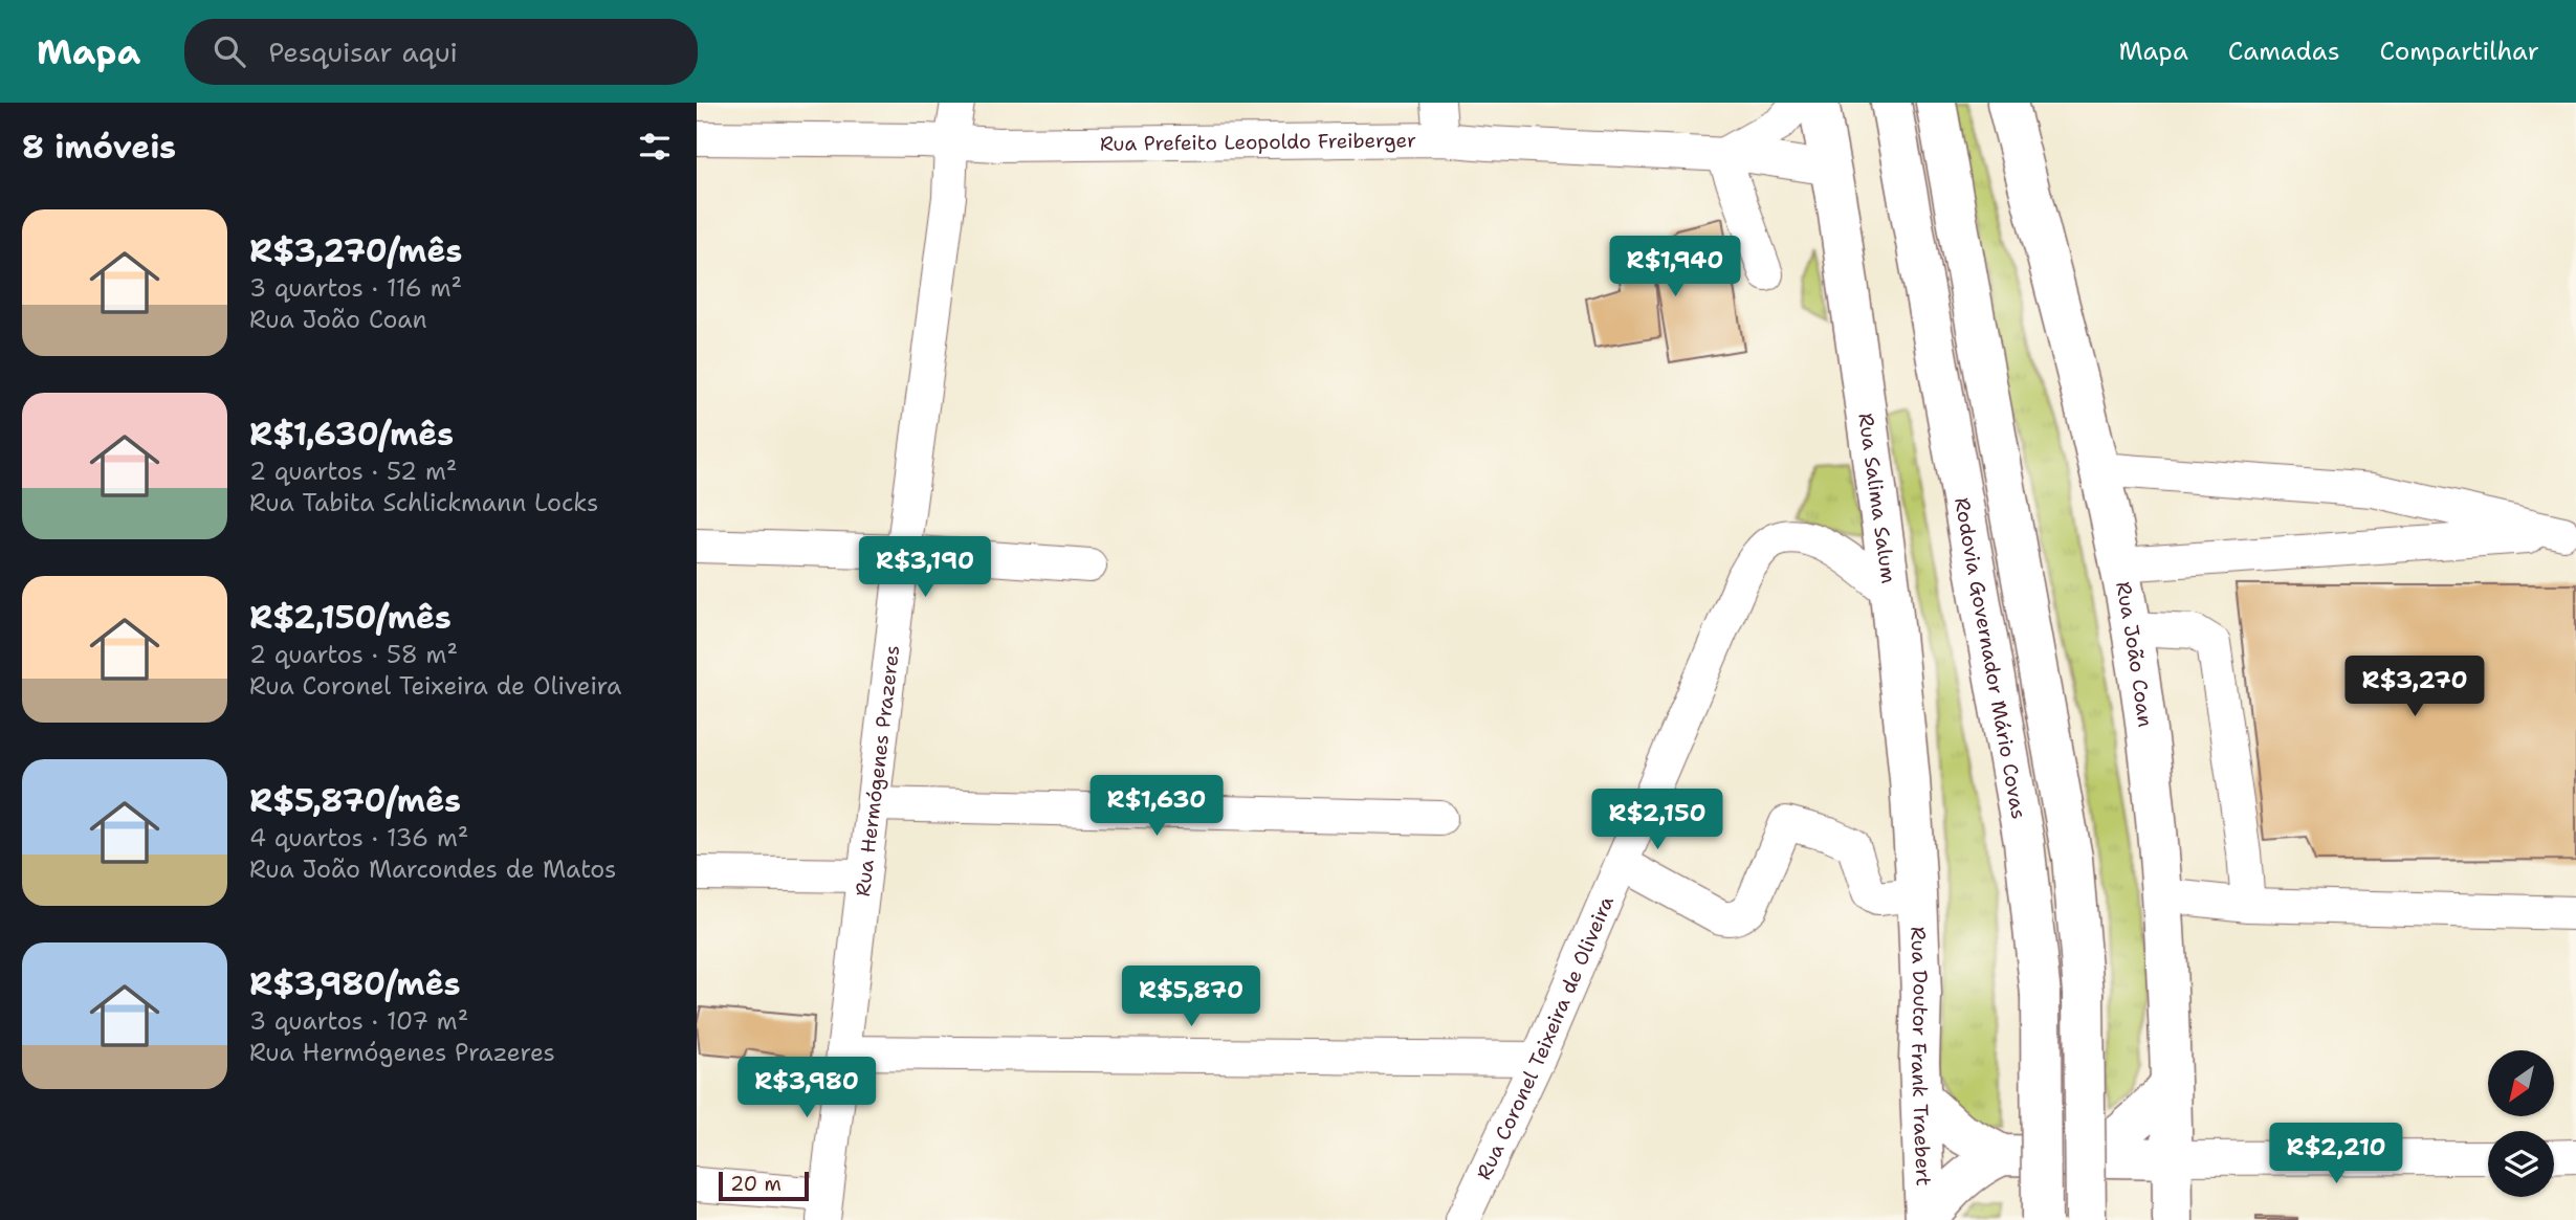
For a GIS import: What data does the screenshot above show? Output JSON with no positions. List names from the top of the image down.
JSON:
{
  "streets": {
    "main road": [
      "Rua Salima Salum",
      "Rua João Coan",
      "Rodovia Governador Mário Covas",
      "Rua Doutor Frank Traebert"
    ],
    "street": ["Rua Prefeito Leopoldo Freiberger", "Rua Hermógenes Prazeres", "Rua Coronel Teixeira de Oliveira"]
  },
  "crossings": [
    ["Rua Prefeito Leopoldo Freiberger", "Rua Salima Salum"],
    ["Rua Prefeito Leopoldo Freiberger", "Rua Hermógenes Prazeres"],
    ["Rua Salima Salum", "Rua Coronel Teixeira de Oliveira"],
    ["Rua Salima Salum", "Rua Doutor Frank Traebert"]
  ],
  "scale_bar": "20 m",
  "north": "bottom left",
  "page": {
    "header": "Mapa",
    "search": "Pesquisar aqui",
    "nav": ["Mapa", "Camadas", "Compartilhar"],
    "heading": "8 imóveis",
    "list": [
      {
        "name": "R$3,270/mês",
        "note": "3 quartos · 116 m² · Rua João Coan"
      },
      {
        "name": "R$1,630/mês",
        "note": "2 quartos · 52 m² · Rua Tabita Schlickmann Locks"
      },
      {
        "name": "R$2,150/mês",
        "note": "2 quartos · 58 m² · Rua Coronel Teixeira de Oliveira"
      },
      {
        "name": "R$5,870/mês",
        "note": "4 quartos · 136 m² · Rua João Marcondes de Matos"
      },
      {
        "name": "R$3,980/mês",
        "note": "3 quartos · 107 m² · Rua Hermógenes Prazeres"
      }
    ],
    "price": [
      "R$1,940",
      "R$3,190",
      "R$3,270",
      "R$1,630",
      "R$2,150",
      "R$5,870",
      "R$3,980",
      "R$2,210"
    ],
    "scale": "20 m"
  }
}
